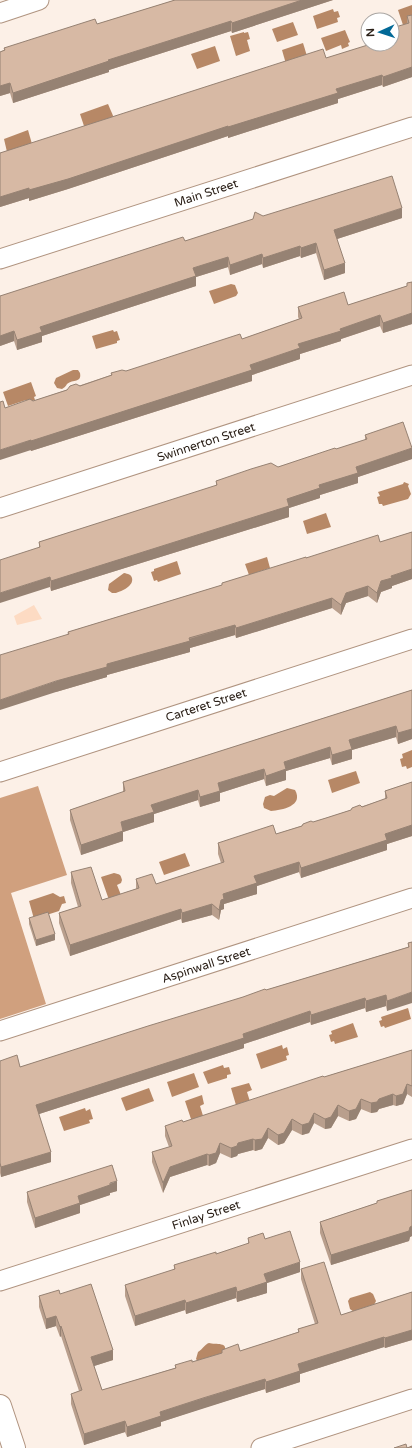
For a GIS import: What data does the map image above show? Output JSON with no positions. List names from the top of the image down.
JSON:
{
  "streets": {
    "street": [
      "Main Street",
      "Swinnerton Street",
      "Carteret Street",
      "Aspinwall Street",
      "Finlay Street"
    ]
  },
  "north": "left"
}
